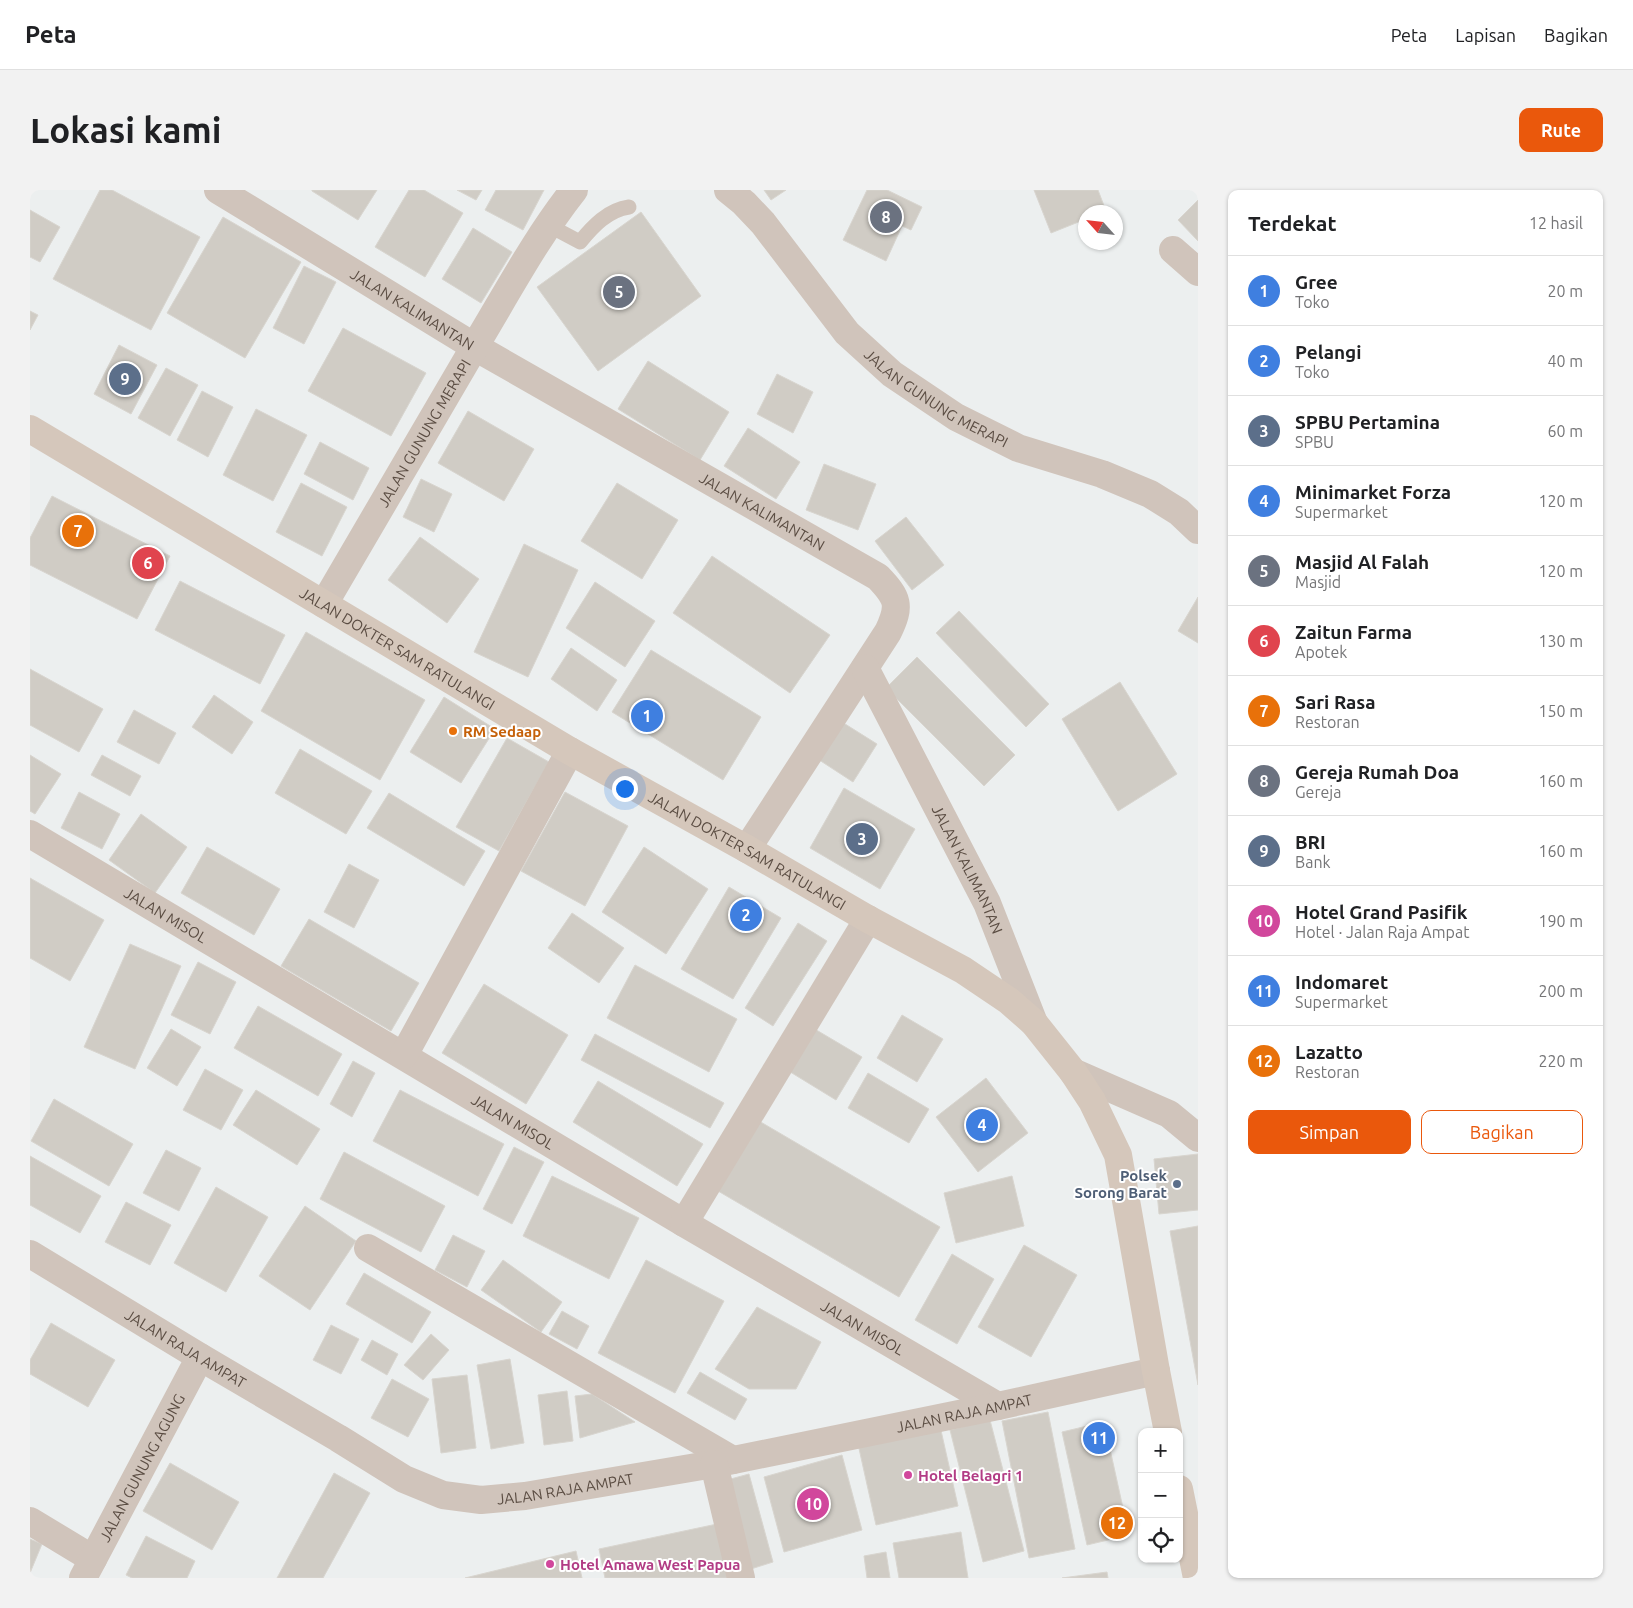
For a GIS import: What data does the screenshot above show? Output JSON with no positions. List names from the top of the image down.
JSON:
{
  "streets": {
    "street": [
      "JALAN KALIMANTAN",
      "JALAN GUNUNG MERAPI",
      "JALAN DOKTER SAM RATULANGI",
      "JALAN MISOL",
      "JALAN RAJA AMPAT",
      "JALAN GUNUNG AGUNG"
    ]
  },
  "crossings": [
    ["JALAN KALIMANTAN", "JALAN GUNUNG MERAPI"],
    ["JALAN KALIMANTAN", "JALAN DOKTER SAM RATULANGI"],
    ["JALAN GUNUNG MERAPI", "JALAN DOKTER SAM RATULANGI"],
    ["JALAN DOKTER SAM RATULANGI", "JALAN RAJA AMPAT"],
    ["JALAN MISOL", "JALAN RAJA AMPAT"],
    ["JALAN RAJA AMPAT", "JALAN GUNUNG AGUNG"]
  ],
  "places": [
    "RM Sedaap",
    "Polsek Sorong Barat",
    "Hotel Belagri 1",
    "Hotel Amawa West Papua"
  ],
  "north": "top left",
  "page": {
    "header": "Peta",
    "nav": ["Peta", "Lapisan", "Bagikan"],
    "buttons": [
      "Rute",
      ["Simpan", "Bagikan"]
    ],
    "title": "Lokasi kami",
    "heading": ["Terdekat", "12 hasil"],
    "pins": [
      "8",
      "5",
      "9",
      "7",
      "6",
      "1",
      "3",
      "2",
      "4",
      "11",
      "10",
      "12"
    ],
    "list": [
      {
        "mark": "1",
        "name": "Gree",
        "note": "Toko",
        "value": "20 m"
      },
      {
        "mark": "2",
        "name": "Pelangi",
        "note": "Toko",
        "value": "40 m"
      },
      {
        "mark": "3",
        "name": "SPBU Pertamina",
        "note": "SPBU",
        "value": "60 m"
      },
      {
        "mark": "4",
        "name": "Minimarket Forza",
        "note": "Supermarket",
        "value": "120 m"
      },
      {
        "mark": "5",
        "name": "Masjid Al Falah",
        "note": "Masjid",
        "value": "120 m"
      },
      {
        "mark": "6",
        "name": "Zaitun Farma",
        "note": "Apotek",
        "value": "130 m"
      },
      {
        "mark": "7",
        "name": "Sari Rasa",
        "note": "Restoran",
        "value": "150 m"
      },
      {
        "mark": "8",
        "name": "Gereja Rumah Doa",
        "note": "Gereja",
        "value": "160 m"
      },
      {
        "mark": "9",
        "name": "BRI",
        "note": "Bank",
        "value": "160 m"
      },
      {
        "mark": "10",
        "name": "Hotel Grand Pasifik",
        "note": "Hotel · Jalan Raja Ampat",
        "value": "190 m"
      },
      {
        "mark": "11",
        "name": "Indomaret",
        "note": "Supermarket",
        "value": "200 m"
      },
      {
        "mark": "12",
        "name": "Lazatto",
        "note": "Restoran",
        "value": "220 m"
      }
    ],
    "map_buttons": ["+", "−"]
  }
}
